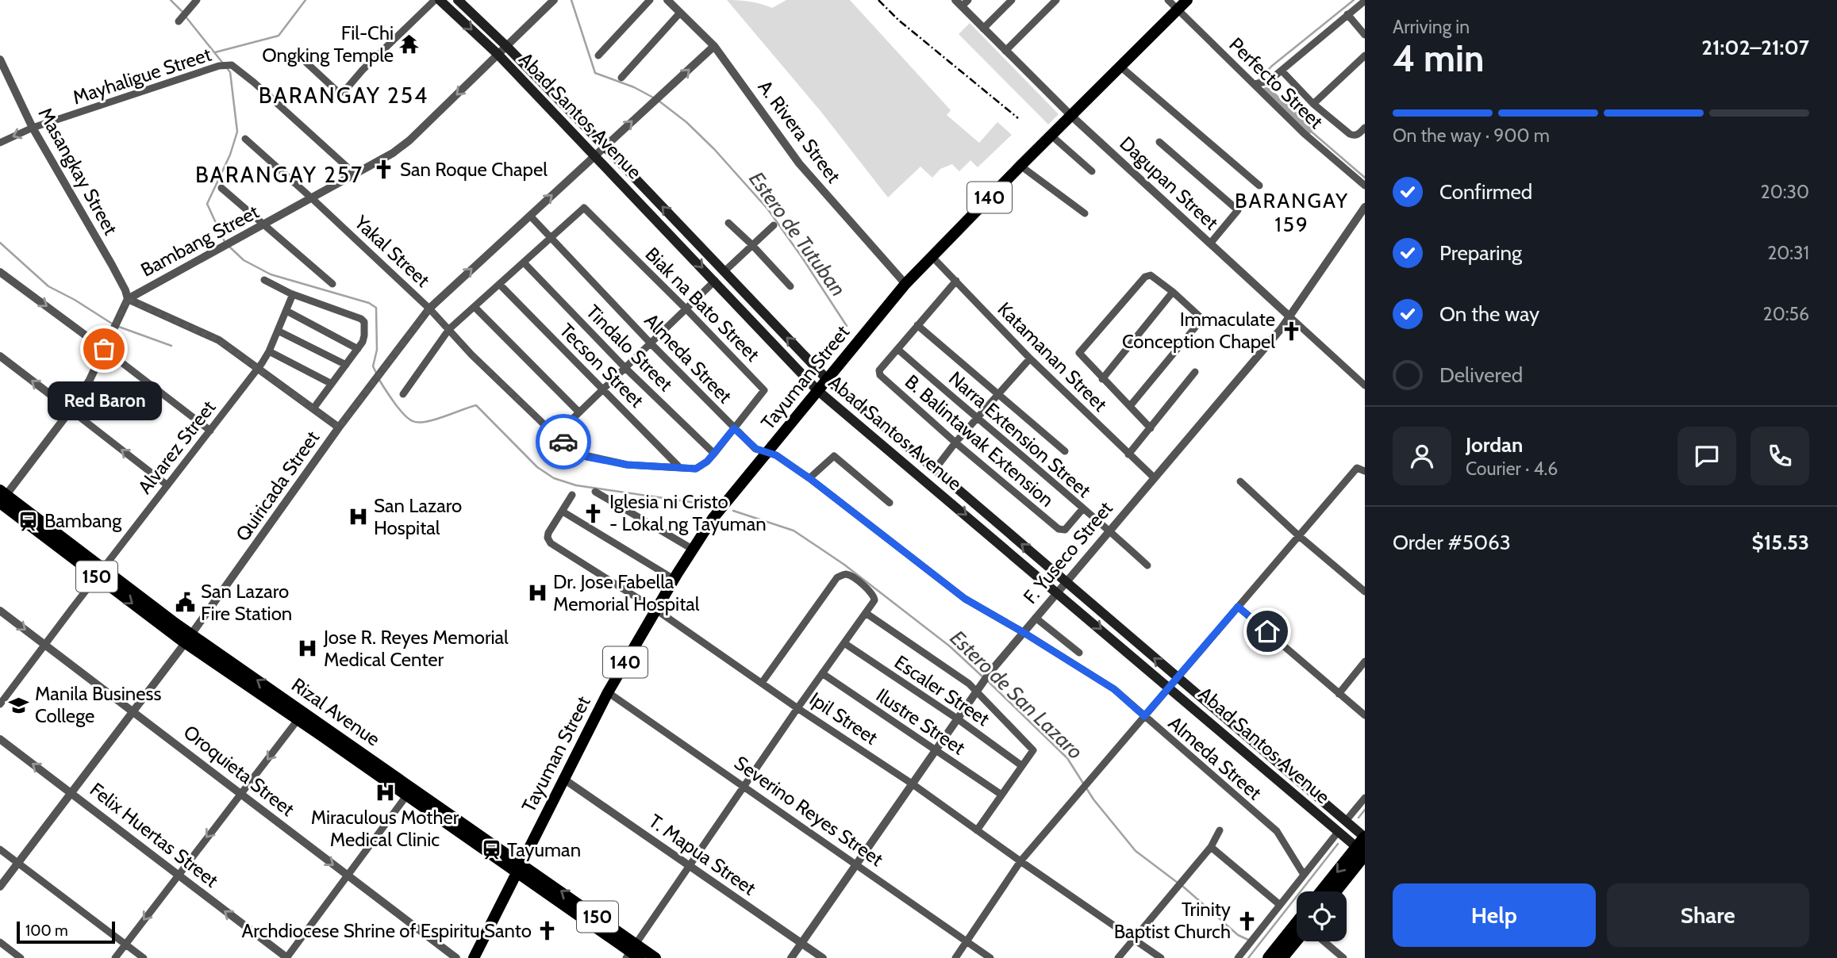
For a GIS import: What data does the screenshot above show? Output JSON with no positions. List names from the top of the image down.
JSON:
{
  "streets": {
    "main road": [
      "Abad Santos Avenue",
      "140",
      "Tayuman Street",
      "150",
      "Rizal Avenue"
    ],
    "street": [
      "Mayhaligue Street",
      "Perfecto Street",
      "A. Rivera Street",
      "Masangkay Street",
      "Dagupan Street",
      "Bambang Street",
      "Yakal Street",
      "Biak na Bato Street",
      "Tindalo Street",
      "Katamanan Street",
      "Almeda Street",
      "Tecson Street",
      "Narra Extension Street",
      "B. Balintawak Extension",
      "Alvarez Street",
      "Quiricada Street",
      "F. Yuseco Street",
      "Escaler Street",
      "Ipil Street",
      "Ilustre Street",
      "Oroquieta Street",
      "Severino Reyes Street",
      "Felix Huertas Street",
      "T. Mapua Street"
    ]
  },
  "crossings": [
    ["Mayhaligue Street", "Masangkay Street"],
    ["Mayhaligue Street", "Bambang Street"],
    ["Perfecto Street", "Tayuman Street"],
    ["Abad Santos Avenue", "Bambang Street"],
    ["Abad Santos Avenue", "Tayuman Street"],
    ["Abad Santos Avenue", "Quiricada Street"],
    ["Abad Santos Avenue", "F. Yuseco Street"],
    ["A. Rivera Street", "Tayuman Street"],
    ["A. Rivera Street", "Quiricada Street"],
    ["Masangkay Street", "Bambang Street"],
    ["Dagupan Street", "Tayuman Street"],
    ["Dagupan Street", "F. Yuseco Street"],
    ["Bambang Street", "Yakal Street"],
    ["Bambang Street", "Rizal Avenue"],
    ["Yakal Street", "Biak na Bato Street"],
    ["Yakal Street", "Tindalo Street"],
    ["Yakal Street", "Almeda Street"],
    ["Yakal Street", "Tecson Street"],
    ["Yakal Street", "Quiricada Street"],
    ["Biak na Bato Street", "Almeda Street"],
    ["Katamanan Street", "Tayuman Street"],
    ["Katamanan Street", "F. Yuseco Street"],
    ["Almeda Street", "Tayuman Street"],
    ["Almeda Street", "Quiricada Street"],
    ["Almeda Street", "F. Yuseco Street"],
    ["Tayuman Street", "Rizal Avenue"],
    ["Tayuman Street", "Ipil Street"],
    ["Tayuman Street", "Severino Reyes Street"],
    ["Tayuman Street", "T. Mapua Street"],
    ["Narra Extension Street", "B. Balintawak Extension"],
    ["Narra Extension Street", "F. Yuseco Street"],
    ["Alvarez Street", "Rizal Avenue"],
    ["Alvarez Street", "Oroquieta Street"],
    ["Quiricada Street", "Rizal Avenue"],
    ["Quiricada Street", "Oroquieta Street"],
    ["Quiricada Street", "Felix Huertas Street"],
    ["F. Yuseco Street", "Escaler Street"],
    ["F. Yuseco Street", "Ipil Street"],
    ["F. Yuseco Street", "Ilustre Street"],
    ["F. Yuseco Street", "Severino Reyes Street"],
    ["F. Yuseco Street", "T. Mapua Street"]
  ],
  "one_way": ["Felix Huertas Street"],
  "districts": ["BARANGAY 254", "BARANGAY 257", "BARANGAY 159"],
  "water": ["Estero de Tutuban", "Estero de San Lazaro"],
  "places": {
    "temple": ["Fil-Chi Ongking Temple"],
    "church": [
      "San Roque Chapel",
      "Immaculate Conception Chapel",
      "Iglesia ni Cristo - Lokal ng Tayuman",
      "Trinity Baptist Church",
      "Archdiocese Shrine of Espiritu Santo"
    ],
    "other": ["Red Baron"],
    "hospital": [
      "San Lazaro Hospital",
      "Dr. Jose Fabella Memorial Hospital",
      "Jose R. Reyes Memorial Medical Center",
      "Miraculous Mother Medical Clinic"
    ],
    "station": ["Bambang", "Tayuman"],
    "public building": ["San Lazaro Fire Station"],
    "school or university": ["Manila Business College"]
  },
  "scale_bar": "100 m",
  "page": {
    "heading": ["4 min", "Arriving in", "21:02–21:07"],
    "panel": [
      "Jordan",
      "Courier · 4.6",
      "Order #5063",
      "$15.53"
    ],
    "bar": "On the way · 900 m",
    "list": [
      ["Confirmed", "20:30"],
      ["Preparing", "20:31"],
      ["On the way", "20:56"],
      "Delivered"
    ],
    "bubble": "Red Baron",
    "buttons": ["Help", "Share"],
    "scale": "100 m"
  }
}
